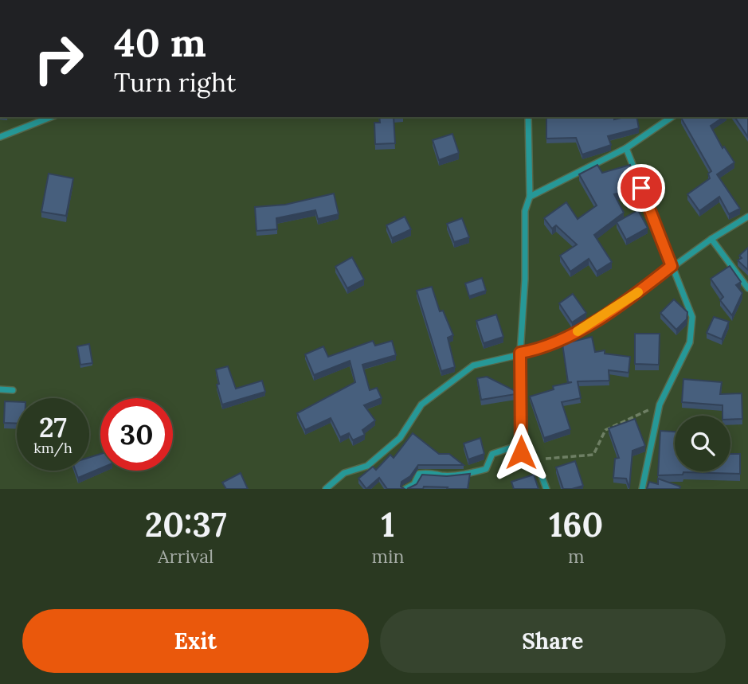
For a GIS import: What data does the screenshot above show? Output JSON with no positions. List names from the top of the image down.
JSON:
{
  "page": {
    "turn": ["40 m", "Turn right"],
    "speed": "27 km/h",
    "limit": "30",
    "eta": [
      "20:37",
      "Arrival",
      "1",
      "min",
      "160",
      "m"
    ],
    "buttons": ["Exit", "Share"]
  }
}
